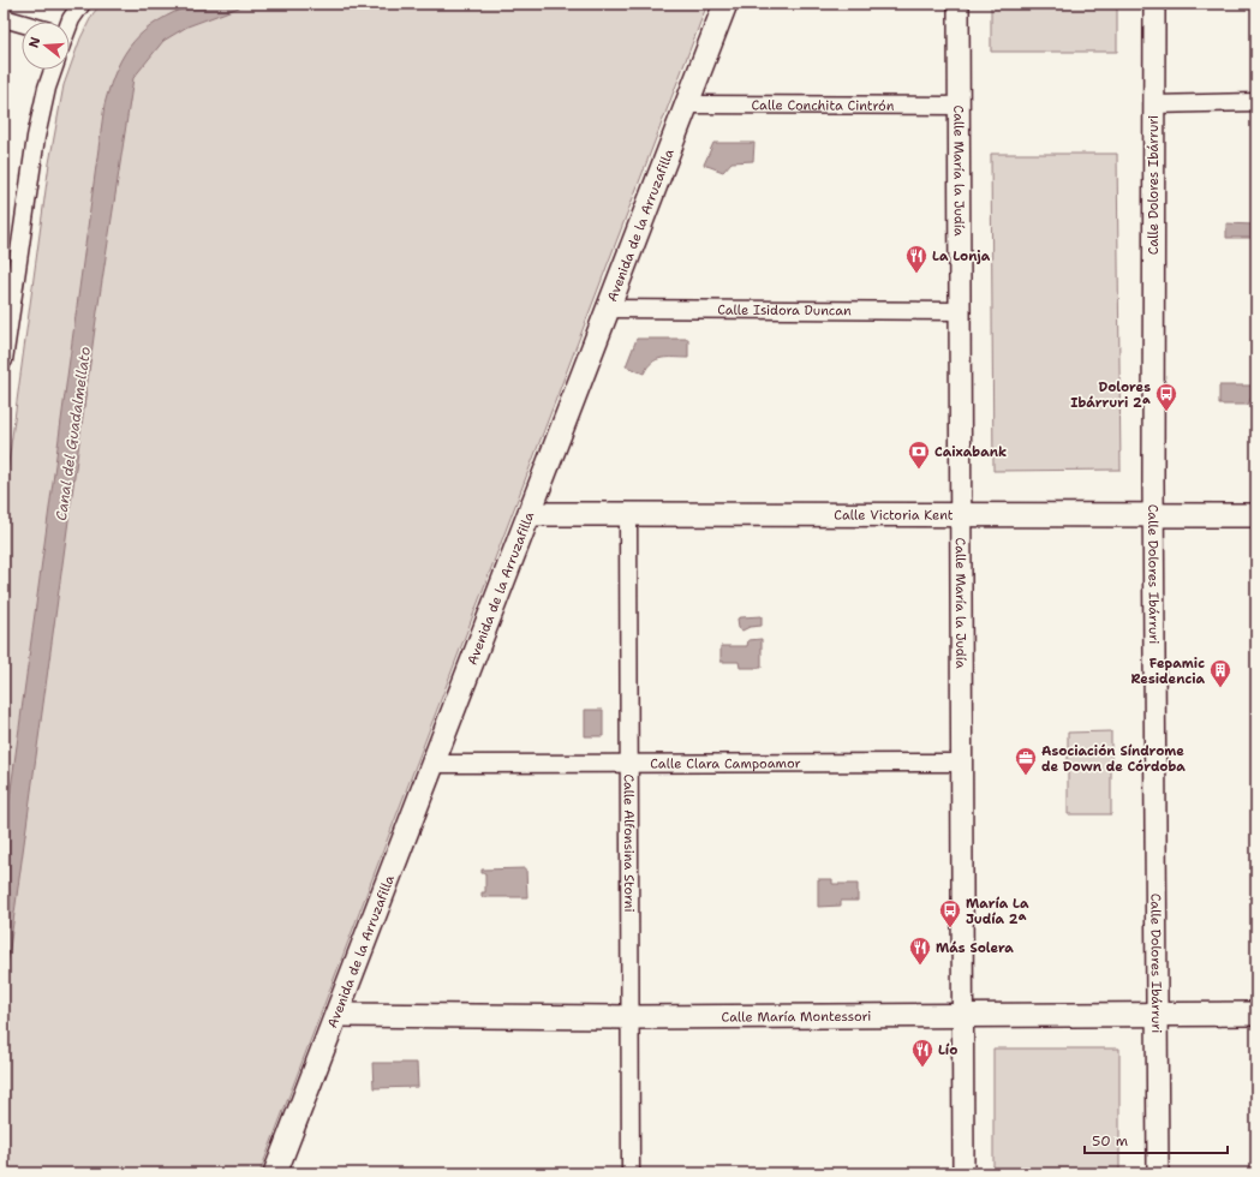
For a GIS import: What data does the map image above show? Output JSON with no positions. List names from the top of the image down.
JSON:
{
  "streets": {
    "main road": ["Avenida de la Arruzafilla", "Calle Victoria Kent", "Calle María Montessori"],
    "street": [
      "Calle Conchita Cintrón",
      "Calle María la Judía",
      "Calle Dolores Ibárruri",
      "Calle Isidora Duncan",
      "Calle Clara Campoamor",
      "Calle Alfonsina Storni"
    ]
  },
  "crossings": [
    ["Calle Conchita Cintrón", "Calle María la Judía"],
    ["Calle Conchita Cintrón", "Avenida de la Arruzafilla"],
    ["Calle María la Judía", "Calle Isidora Duncan"],
    ["Calle María la Judía", "Calle Victoria Kent"],
    ["Calle María la Judía", "Calle Clara Campoamor"],
    ["Calle María la Judía", "Calle María Montessori"],
    ["Calle Dolores Ibárruri", "Calle Victoria Kent"],
    ["Calle Dolores Ibárruri", "Calle María Montessori"],
    ["Avenida de la Arruzafilla", "Calle Isidora Duncan"],
    ["Avenida de la Arruzafilla", "Calle Victoria Kent"],
    ["Avenida de la Arruzafilla", "Calle Clara Campoamor"],
    ["Avenida de la Arruzafilla", "Calle María Montessori"],
    ["Calle Victoria Kent", "Calle Alfonsina Storni"],
    ["Calle Clara Campoamor", "Calle Alfonsina Storni"],
    ["Calle Alfonsina Storni", "Calle María Montessori"]
  ],
  "water": ["Canal del Guadalmellato"],
  "places": {
    "restaurant": ["La Lonja", "Más Solera", "Lío"],
    "bus stop": ["Dolores Ibárruri 2ª", "María La Judía 2ª"],
    "bank": ["Caixabank"],
    "building": ["Fepamic Residencia"],
    "office": ["Asociación Síndrome de Down de Córdoba"]
  },
  "scale_bar": "50 m",
  "north": "left"
}
